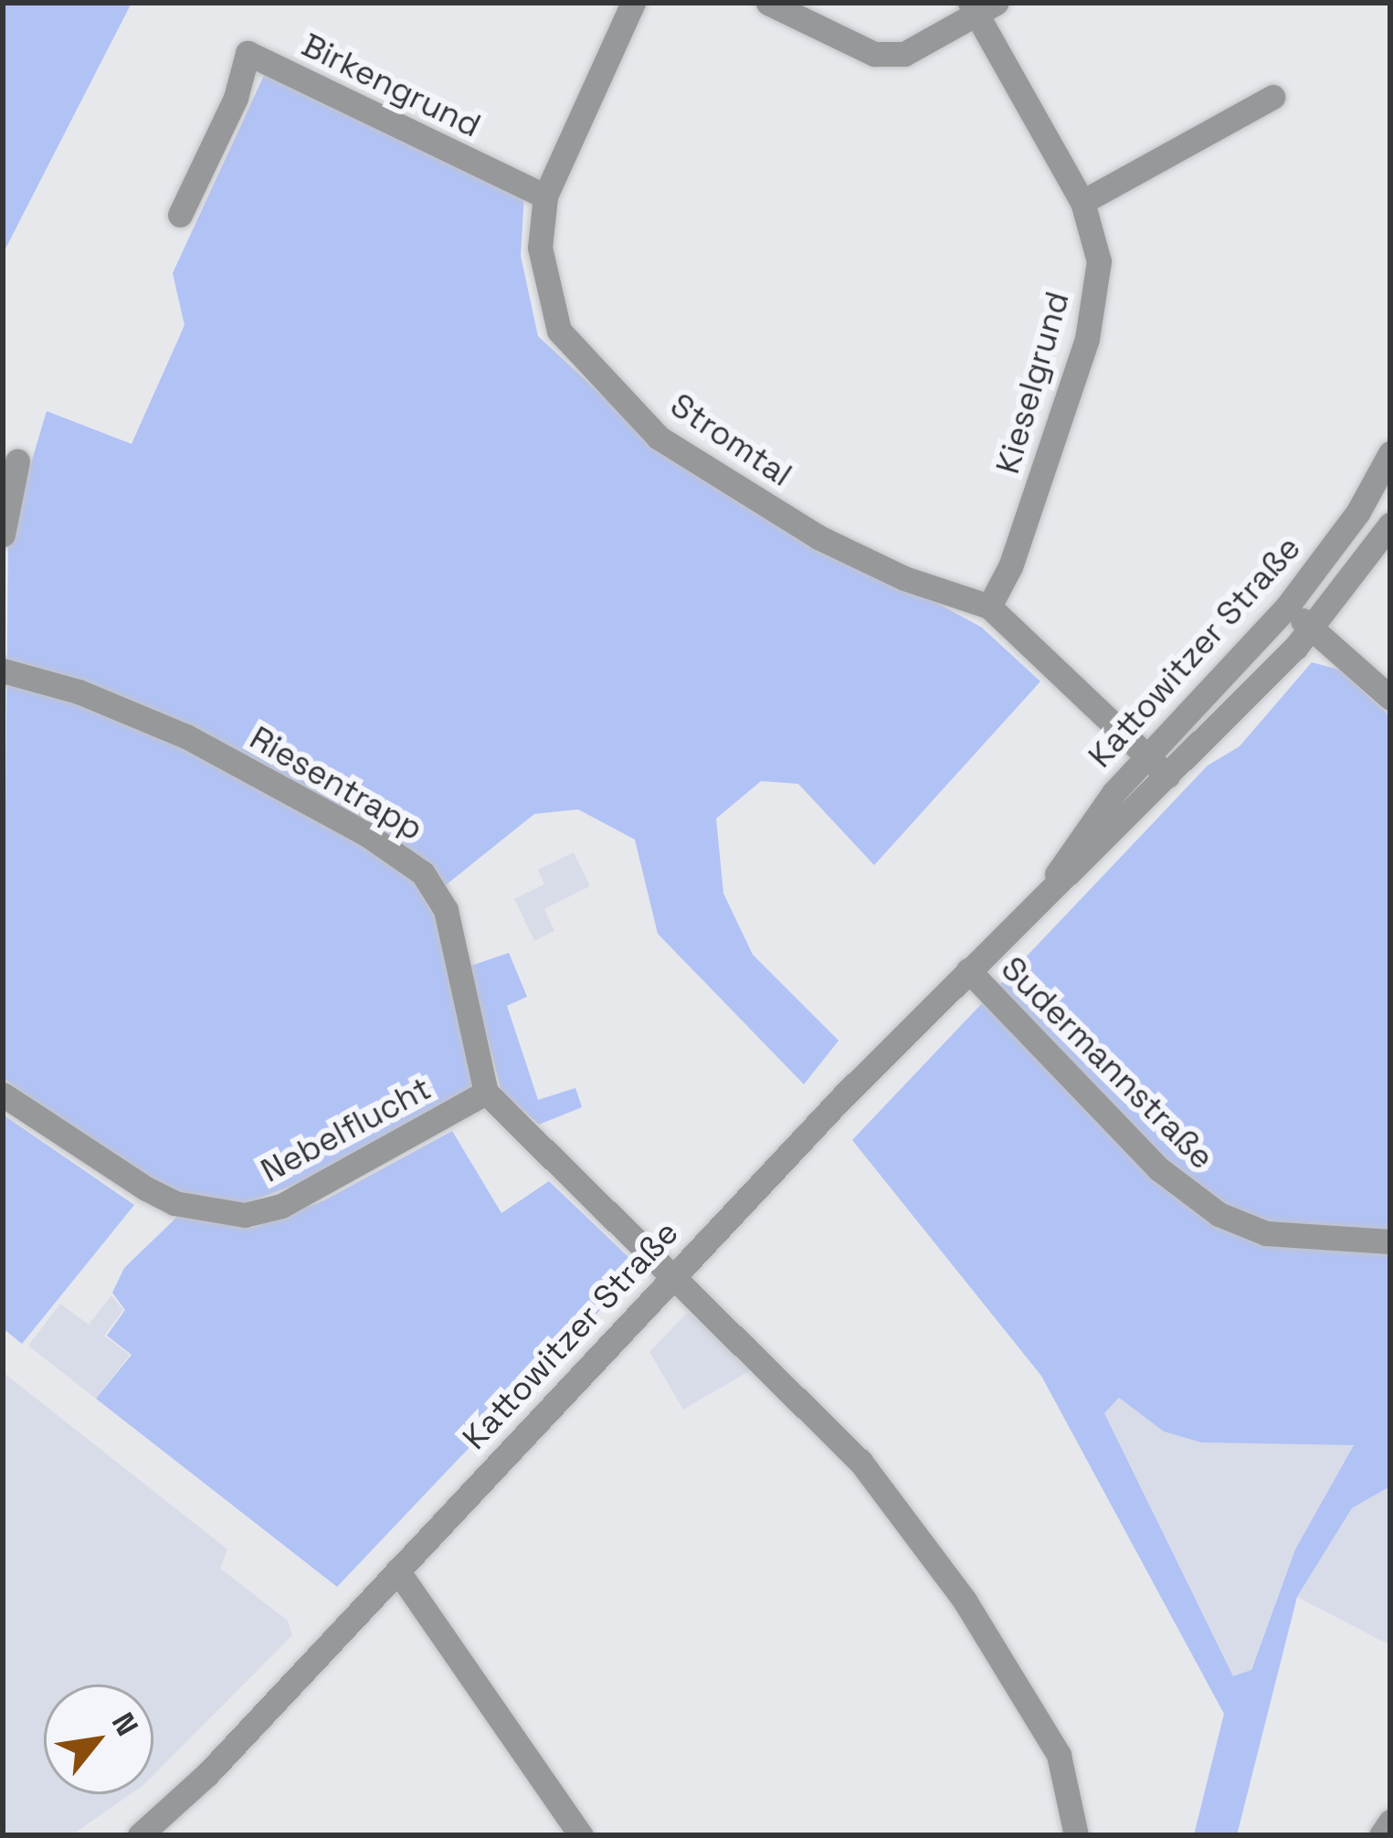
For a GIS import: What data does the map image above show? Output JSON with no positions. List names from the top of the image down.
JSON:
{
  "streets": {
    "street": [
      "Birkengrund",
      "Kieselgrund",
      "Stromtal",
      "Kattowitzer Straße",
      "Riesentrapp",
      "Sudermannstraße",
      "Nebelflucht"
    ]
  },
  "crossings": [
    ["Birkengrund", "Stromtal"],
    ["Kieselgrund", "Stromtal"],
    ["Stromtal", "Kattowitzer Straße"],
    ["Kattowitzer Straße", "Sudermannstraße"],
    ["Riesentrapp", "Nebelflucht"]
  ],
  "north": "top right"
}
